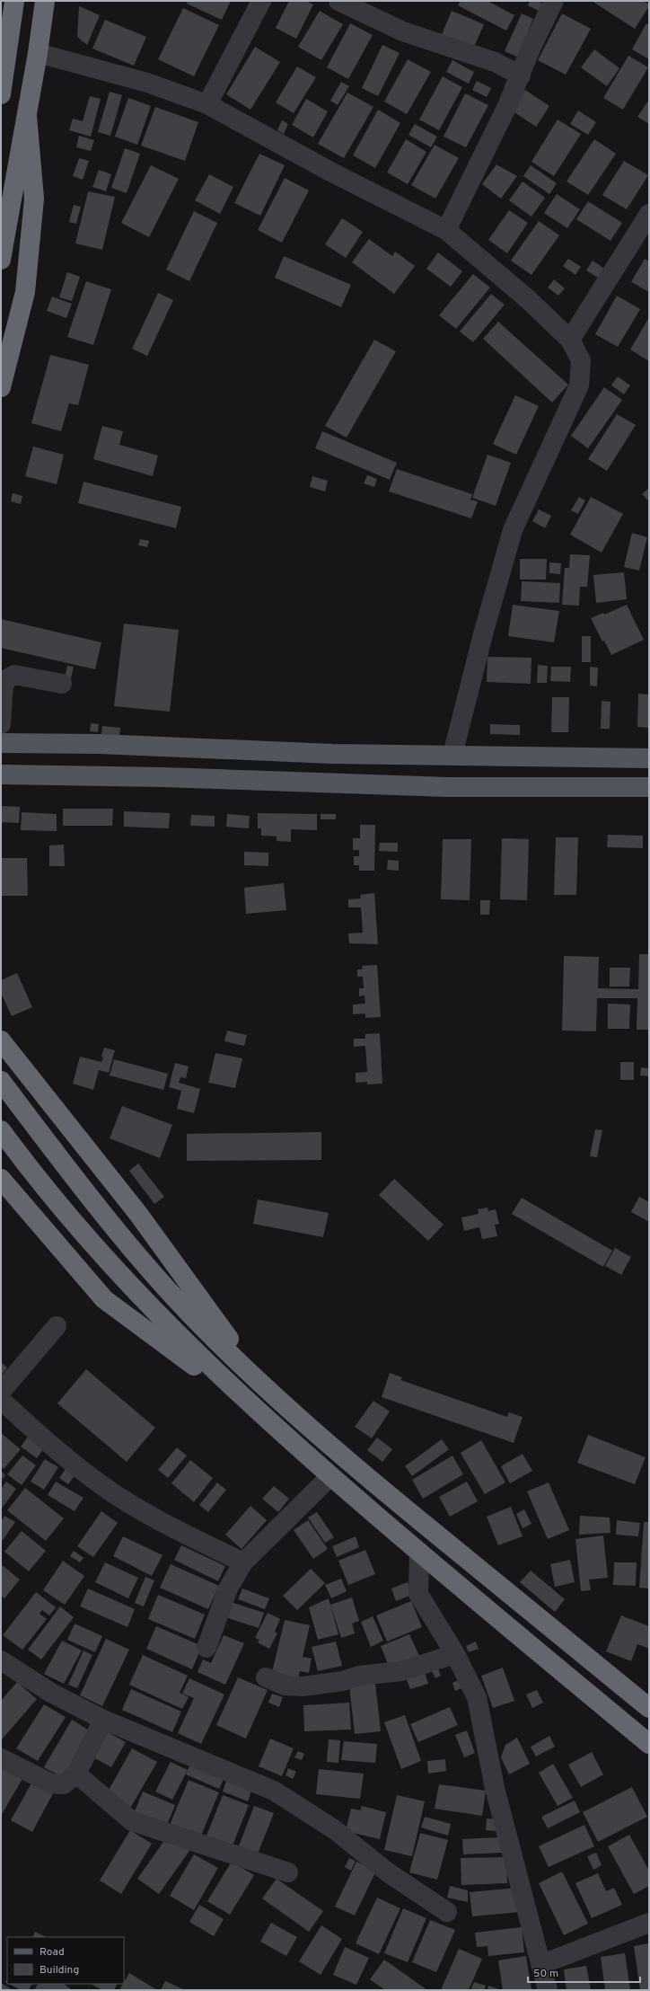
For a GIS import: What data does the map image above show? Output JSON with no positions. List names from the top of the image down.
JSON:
{
  "legend": ["Road", "Building"],
  "scale_bar": "50 m"
}
